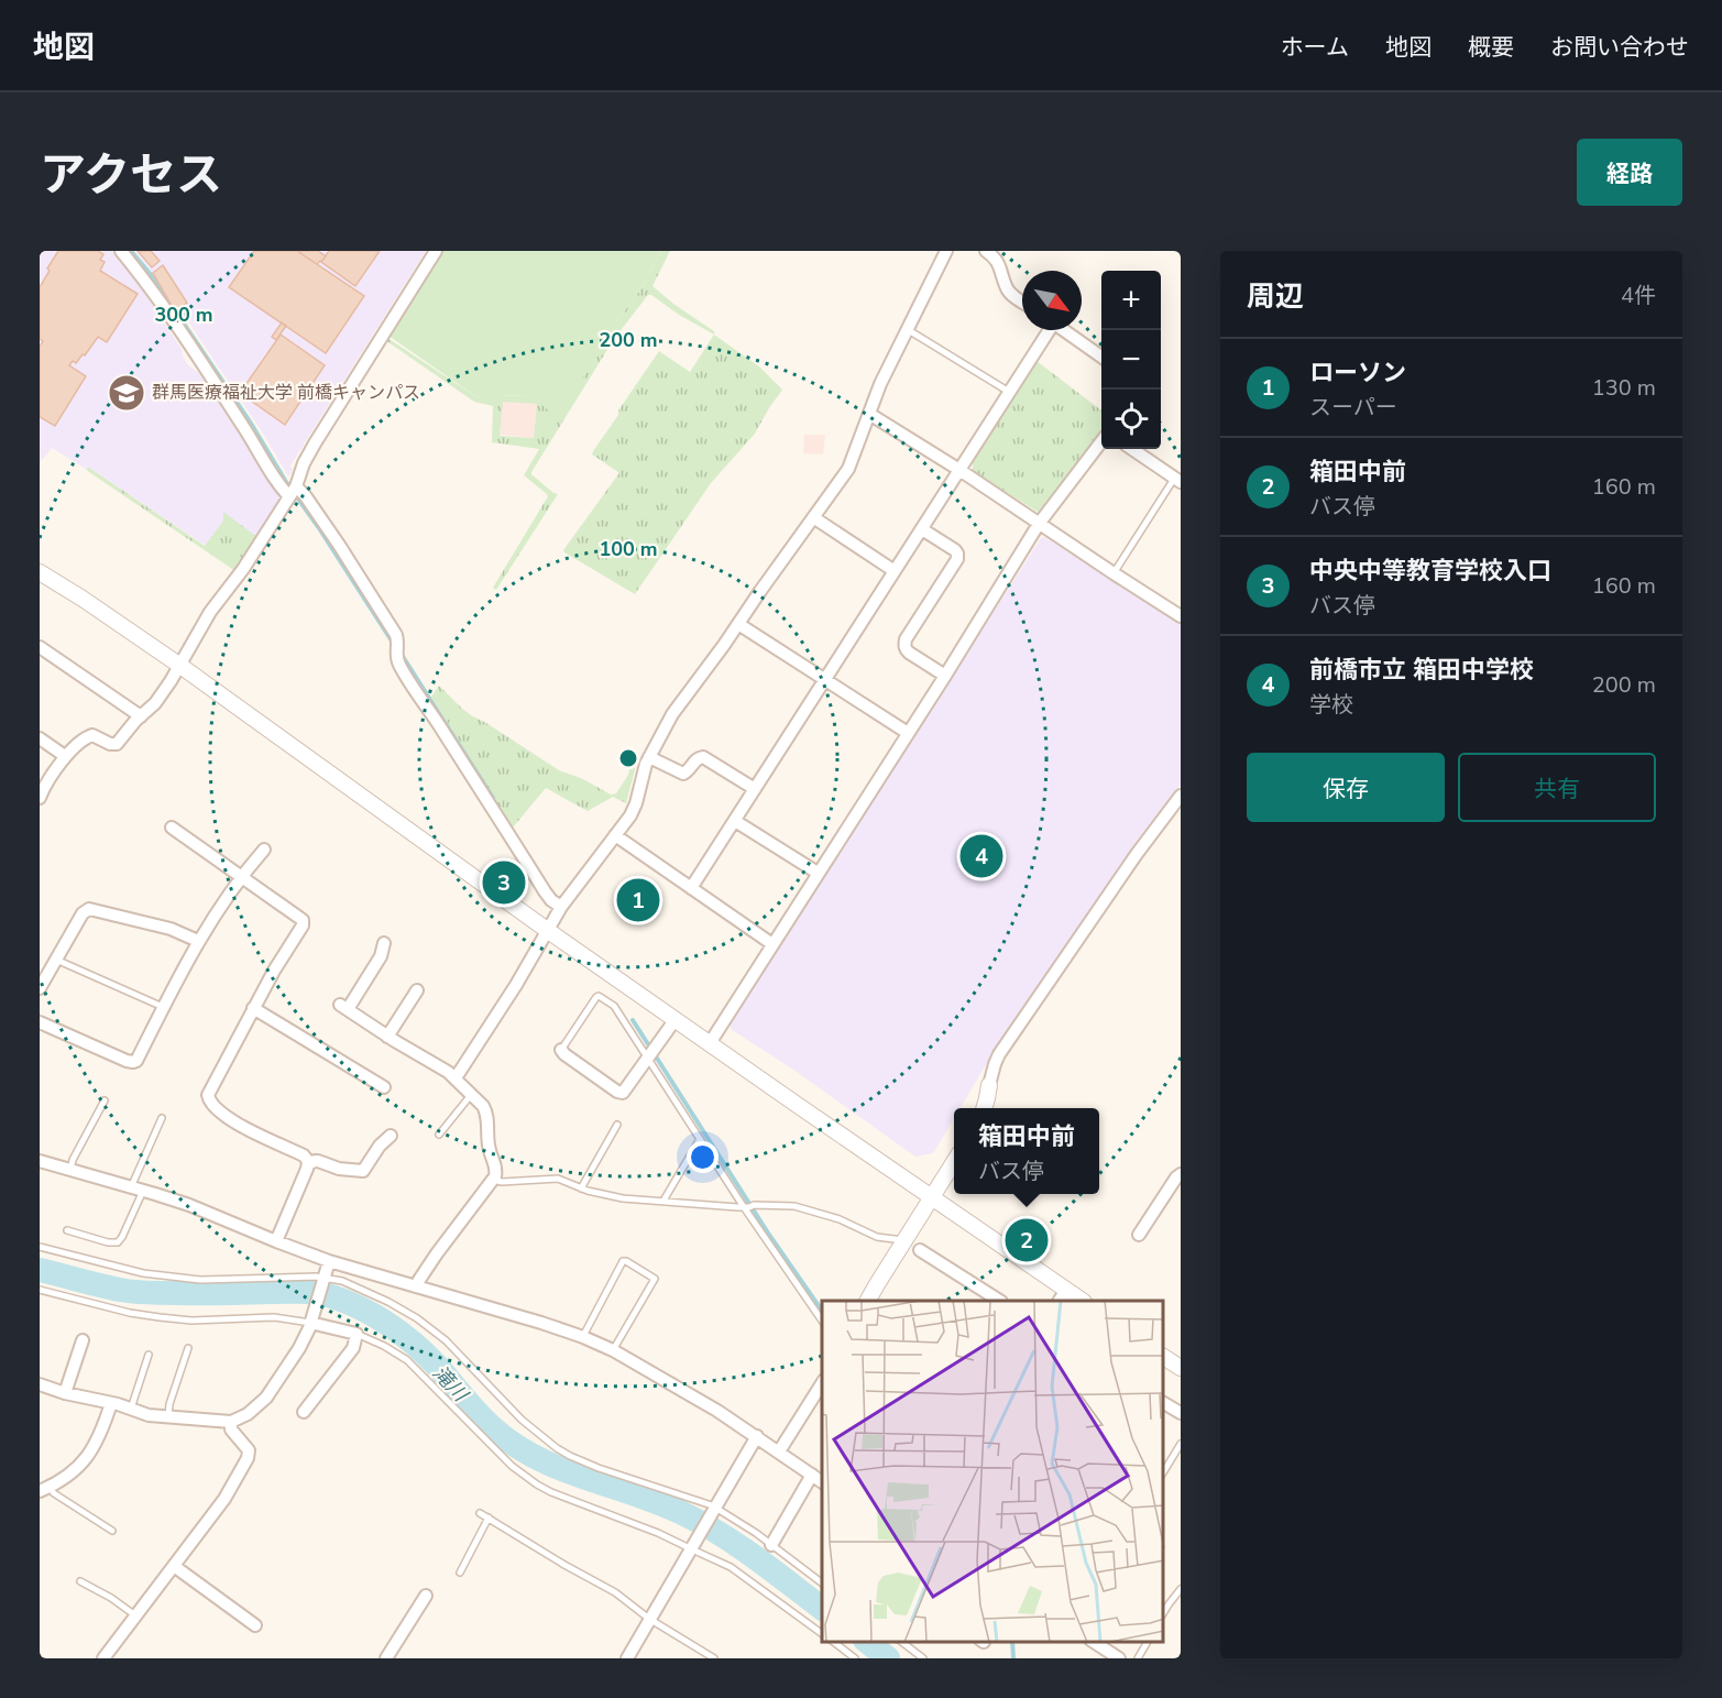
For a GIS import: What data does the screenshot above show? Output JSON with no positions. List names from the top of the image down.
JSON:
{
  "water": ["滝川"],
  "places": {
    "school or university": ["群馬医療福祉大学 前橋キャンパス"]
  },
  "north": "bottom right",
  "page": {
    "header": "地図",
    "nav": [
      "ホーム",
      "地図",
      "概要",
      "お問い合わせ"
    ],
    "title": "アクセス",
    "buttons": [
      "経路",
      ["保存", "共有"]
    ],
    "heading": ["周辺", "4件"],
    "map_buttons": ["+", "−"],
    "list": [
      {
        "mark": "1",
        "name": "ローソン",
        "note": "スーパー",
        "value": "130 m"
      },
      {
        "mark": "2",
        "name": "箱田中前",
        "note": "バス停",
        "value": "160 m"
      },
      {
        "mark": "3",
        "name": "中央中等教育学校入口",
        "note": "バス停",
        "value": "160 m"
      },
      {
        "mark": "4",
        "name": "前橋市立 箱田中学校",
        "note": "学校",
        "value": "200 m"
      }
    ],
    "pins": [
      "4",
      "3",
      "1",
      "2"
    ],
    "popup": ["箱田中前", "バス停"]
  },
  "rings": ["300 m", "200 m", "100 m"]
}
